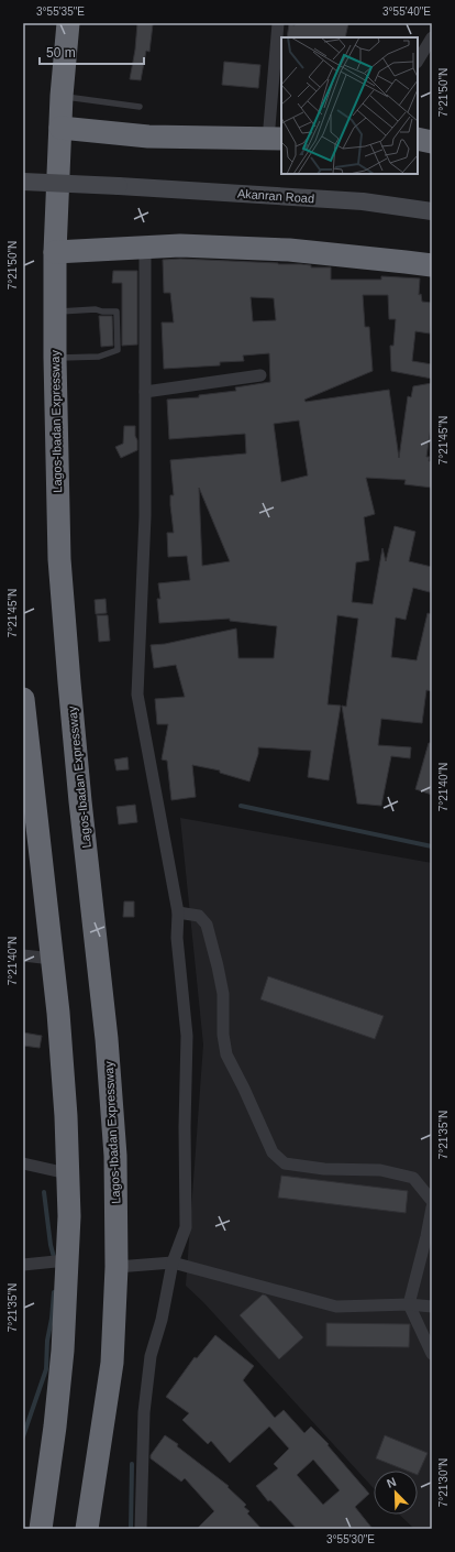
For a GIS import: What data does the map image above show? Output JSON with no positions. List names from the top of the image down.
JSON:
{
  "streets": {
    "highway": ["Lagos-Ibadan Expressway"],
    "main road": ["Akanran Road"]
  },
  "scale_bar": "50 m",
  "north": "top left",
  "coordinates": [
    "3°55'35\"E",
    "3°55'40\"E",
    "7°21'50\"N",
    "7°21'45\"N",
    "7°21'40\"N",
    "7°21'35\"N",
    "7°21'30\"N",
    "3°55'30\"E"
  ]
}
